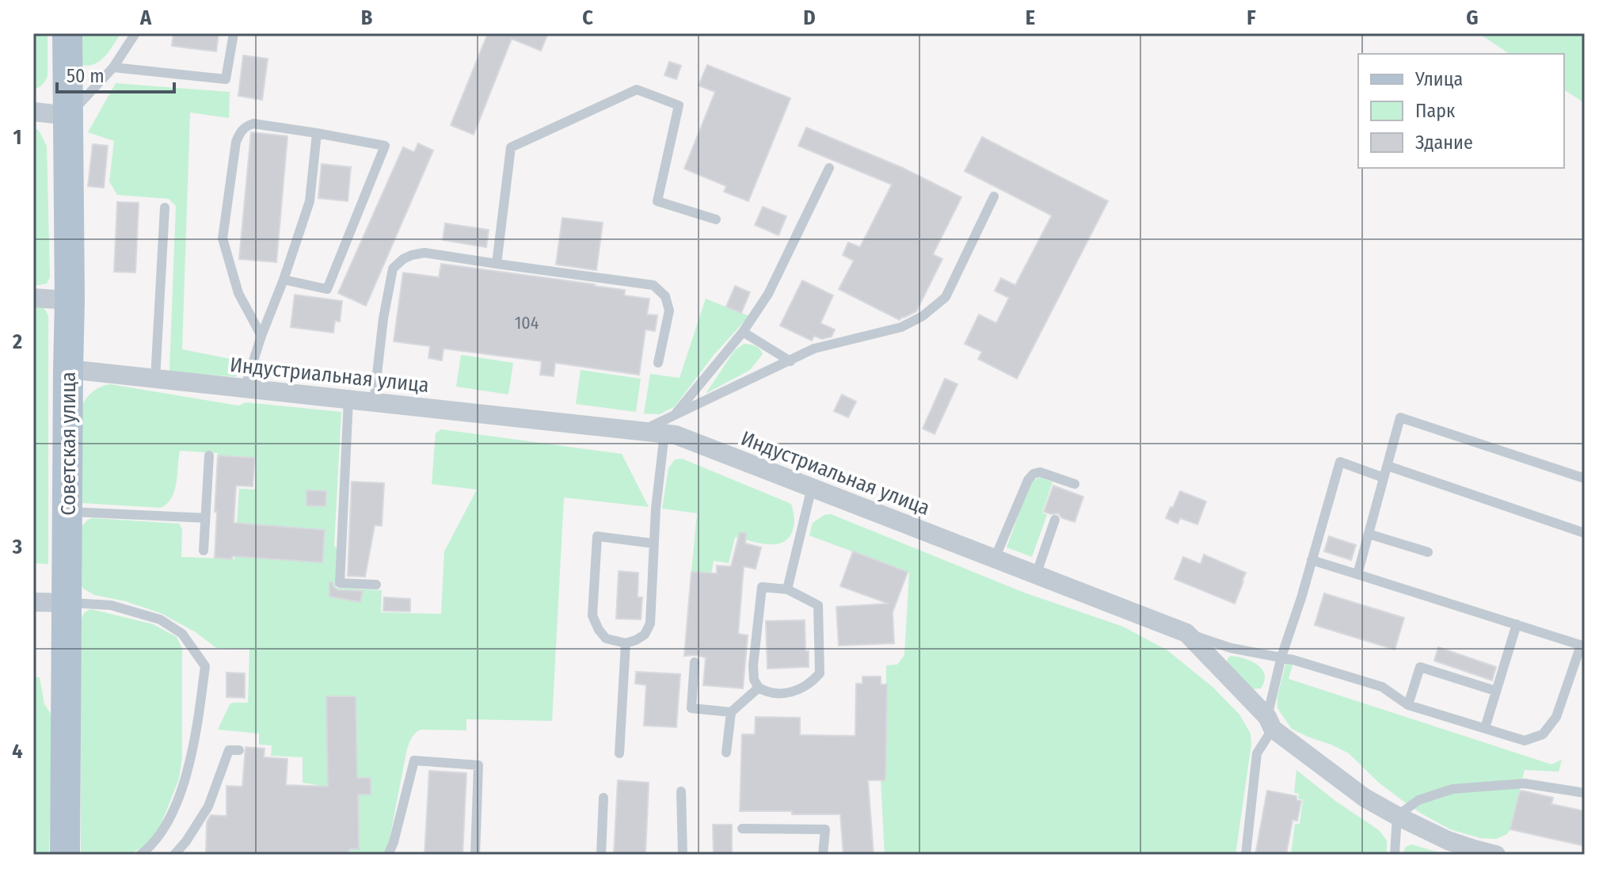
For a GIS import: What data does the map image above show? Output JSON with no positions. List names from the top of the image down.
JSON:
{
  "streets": {
    "main road": ["Советская улица"],
    "street": ["Индустриальная улица"]
  },
  "crossings": [
    ["Индустриальная улица", "Советская улица"]
  ],
  "house_numbers": ["104"],
  "legend": ["Улица", "Парк", "Здание"],
  "scale_bar": "50 m",
  "grid": {
    "columns": [
      "A",
      "B",
      "C",
      "D",
      "E",
      "F",
      "G"
    ],
    "rows": [
      "1",
      "2",
      "3",
      "4"
    ]
  }
}
